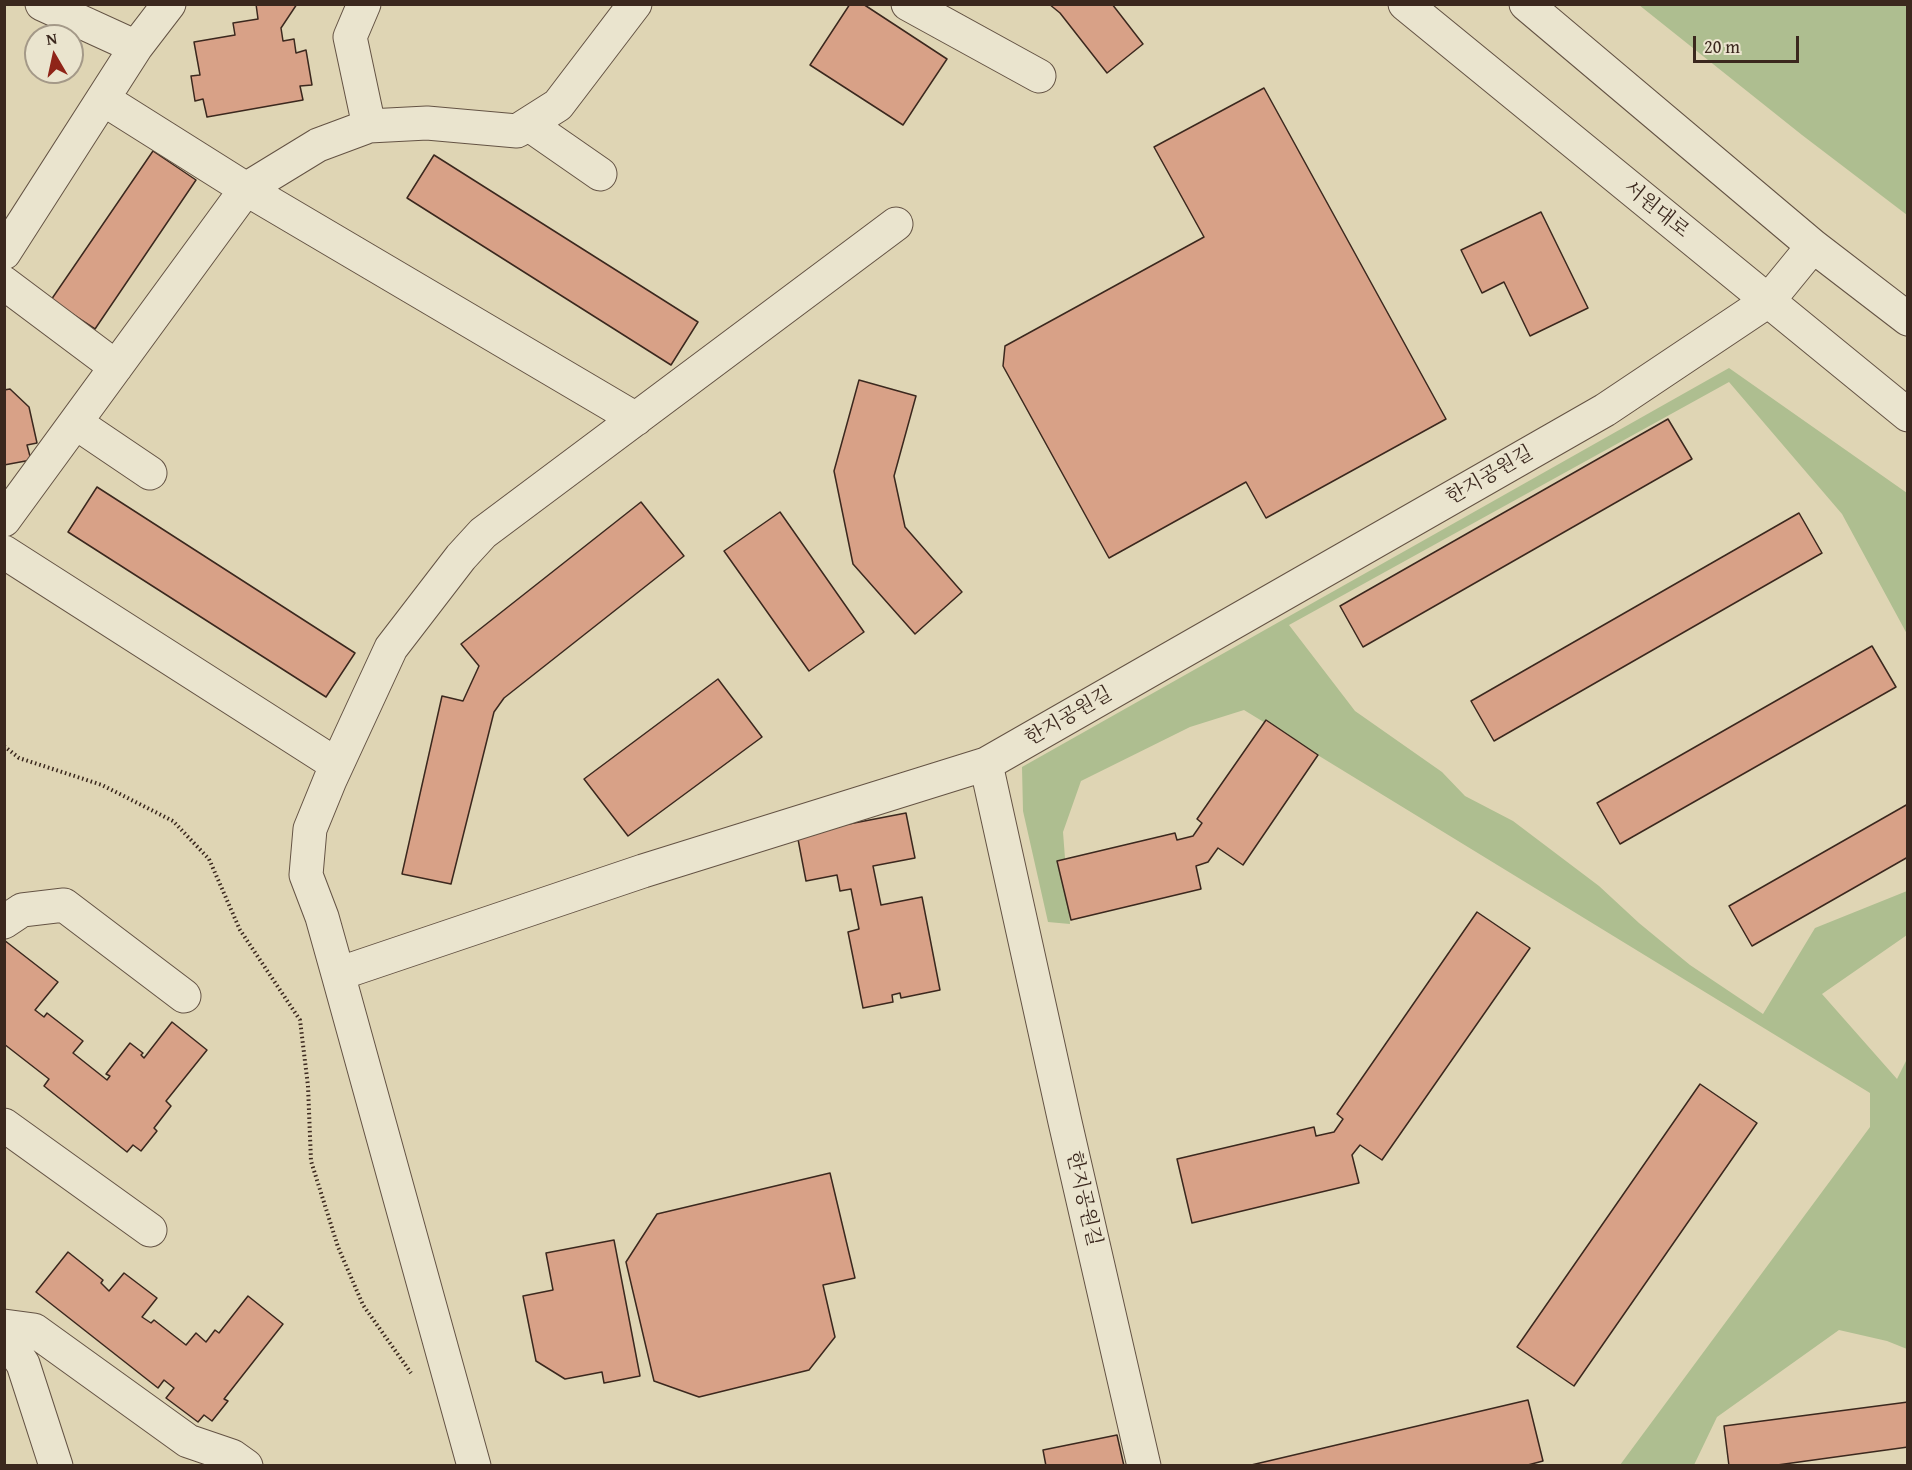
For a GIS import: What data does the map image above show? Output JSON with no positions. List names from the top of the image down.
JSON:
{
  "streets": {
    "street": ["서원대로", "한지공원길"]
  },
  "crossings": [
    ["서원대로", "한지공원길"]
  ],
  "scale_bar": "20 m",
  "north": "top"
}
